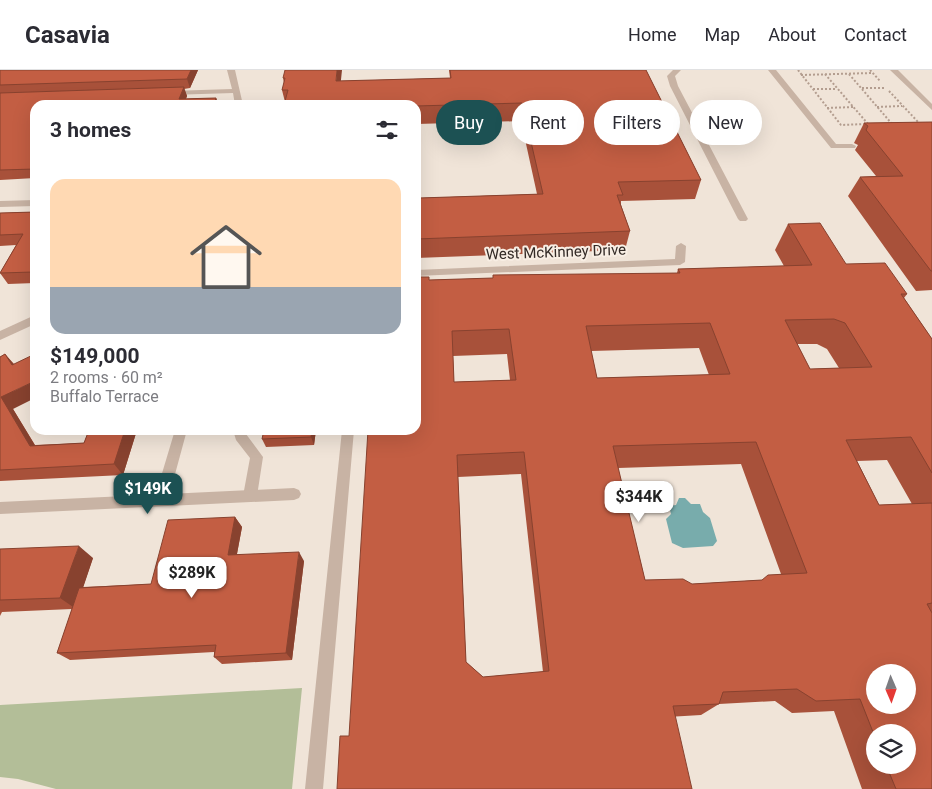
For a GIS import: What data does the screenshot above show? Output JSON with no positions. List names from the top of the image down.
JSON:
{
  "streets": {
    "street": ["West McKinney Drive"]
  },
  "north": "bottom",
  "page": {
    "header": "Casavia",
    "nav": [
      "Home",
      "Map",
      "About",
      "Contact"
    ],
    "chip": [
      "Buy",
      "Rent",
      "Filters",
      "New"
    ],
    "heading": "3 homes",
    "list": [
      {
        "name": "$149,000",
        "note": "2 rooms · 60 m² · Buffalo Terrace"
      }
    ],
    "price": ["$149K", "$344K", "$289K"]
  }
}
